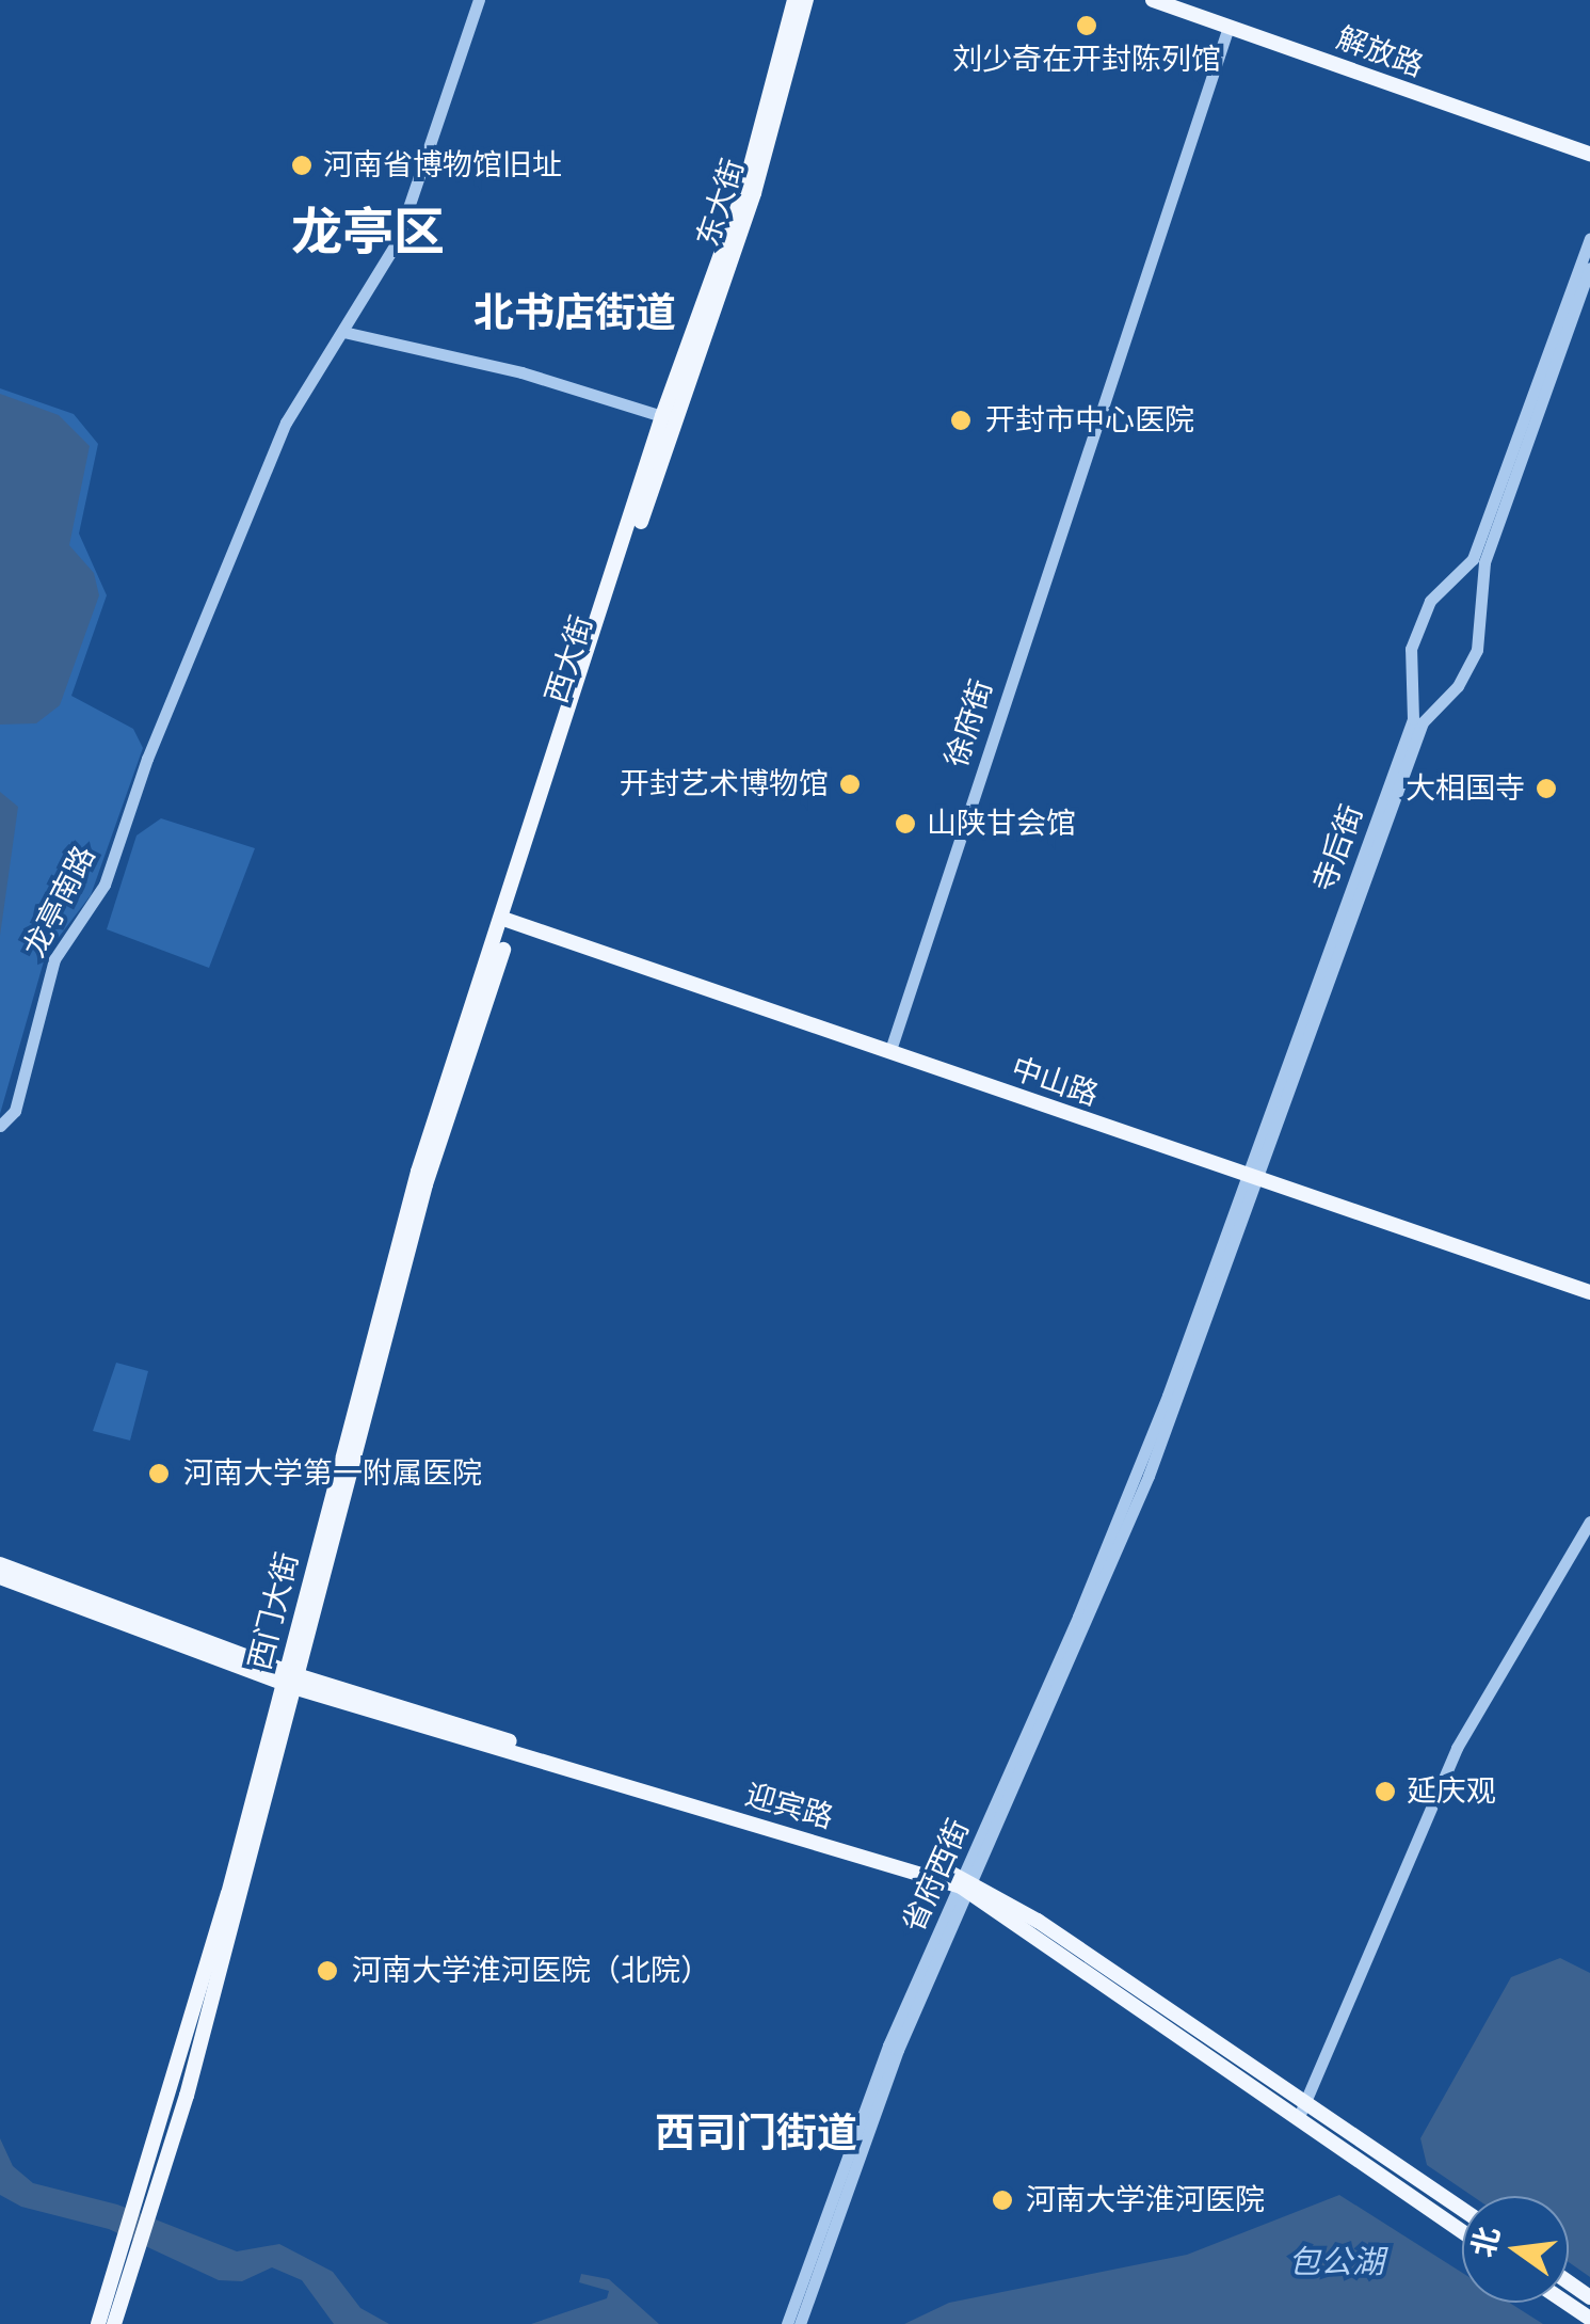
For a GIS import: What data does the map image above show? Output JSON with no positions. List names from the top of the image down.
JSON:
{
  "streets": {
    "main road": [
      "解放路",
      "东大街",
      "西大街",
      "中山路",
      "西门大街",
      "迎宾路"
    ],
    "street": [
      "徐府街",
      "寺后街",
      "龙亭南路",
      "省府西街"
    ]
  },
  "crossings": [
    ["解放路", "徐府街"],
    ["东大街", "西大街"],
    ["西大街", "中山路"],
    ["西大街", "西门大街"],
    ["徐府街", "中山路"],
    ["寺后街", "中山路"],
    ["寺后街", "省府西街"],
    ["中山路", "西门大街"],
    ["中山路", "省府西街"],
    ["西门大街", "迎宾路"],
    ["迎宾路", "省府西街"]
  ],
  "districts": ["龙亭区", "北书店街道", "西司门街道"],
  "water": ["包公湖"],
  "places": [
    "刘少奇在开封陈列馆",
    "河南省博物馆旧址",
    "开封市中心医院",
    "开封艺术博物馆",
    "大相国寺",
    "山陕甘会馆",
    "河南大学第一附属医院",
    "延庆观",
    "河南大学淮河医院（北院）",
    "河南大学淮河医院"
  ],
  "north": "left"
}
